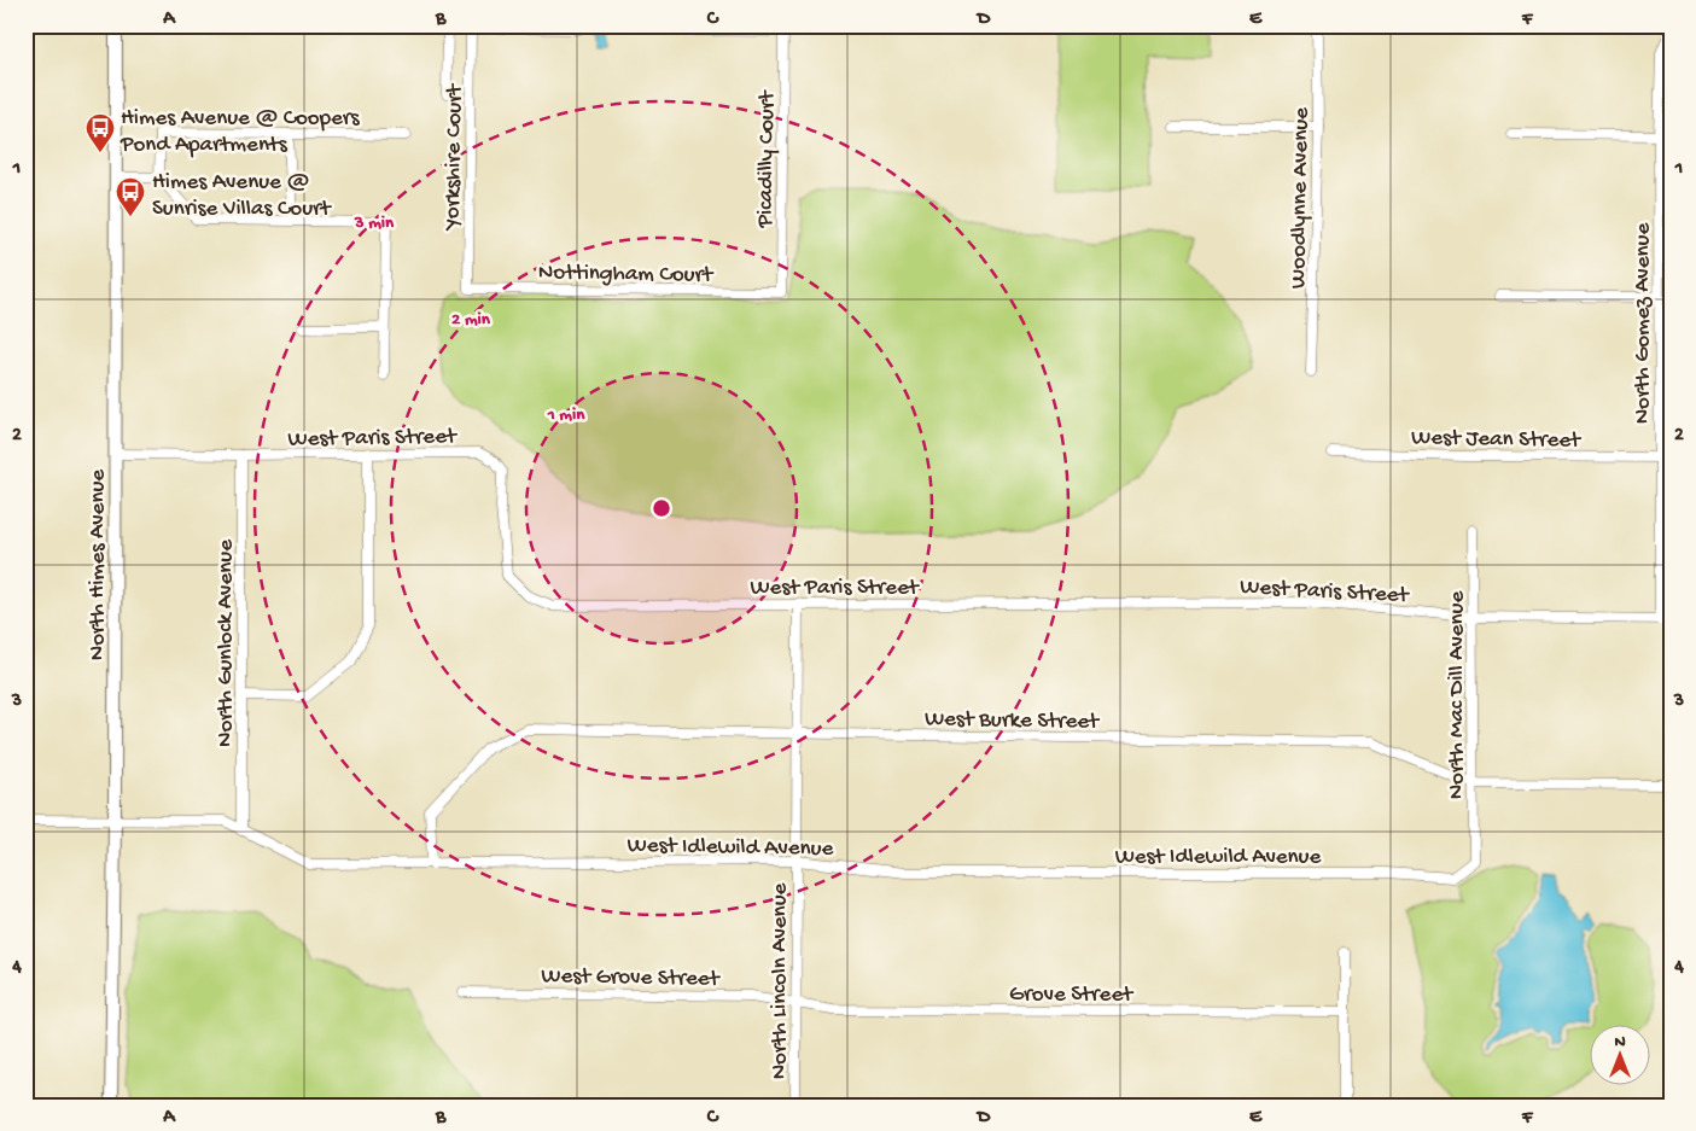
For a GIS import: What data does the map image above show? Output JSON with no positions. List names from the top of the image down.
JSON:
{
  "streets": {
    "street": [
      "Yorkshire Court",
      "Picadilly Court",
      "Woodlynne Avenue",
      "Nottingham Court",
      "North Gomez Avenue",
      "West Paris Street",
      "West Jean Street",
      "North Himes Avenue",
      "North Gunlock Avenue",
      "North Mac Dill Avenue",
      "West Burke Street",
      "West Idlewild Avenue",
      "West Grove Street",
      "North Lincoln Avenue",
      "Grove Street"
    ]
  },
  "crossings": [
    ["Yorkshire Court", "Nottingham Court"],
    ["Picadilly Court", "Nottingham Court"],
    ["North Gomez Avenue", "West Paris Street"],
    ["North Gomez Avenue", "West Jean Street"],
    ["West Paris Street", "North Himes Avenue"],
    ["West Paris Street", "North Gunlock Avenue"],
    ["West Paris Street", "North Mac Dill Avenue"],
    ["West Paris Street", "North Lincoln Avenue"],
    ["North Himes Avenue", "West Idlewild Avenue"],
    ["North Gunlock Avenue", "West Idlewild Avenue"],
    ["North Mac Dill Avenue", "West Burke Street"],
    ["North Mac Dill Avenue", "West Idlewild Avenue"],
    ["West Burke Street", "West Idlewild Avenue"],
    ["West Burke Street", "North Lincoln Avenue"],
    ["West Idlewild Avenue", "North Lincoln Avenue"],
    ["West Grove Street", "North Lincoln Avenue"],
    ["West Grove Street", "Grove Street"],
    ["North Lincoln Avenue", "Grove Street"]
  ],
  "places": {
    "bus stop": ["Himes Avenue @ Coopers Pond Apartments", "Himes Avenue @ Sunrise Villas Court"]
  },
  "north": "top",
  "grid": {
    "columns": [
      "A",
      "B",
      "C",
      "D",
      "E",
      "F"
    ],
    "rows": [
      "1",
      "2",
      "3",
      "4"
    ]
  },
  "rings": ["3 min", "2 min", "1 min"]
}
